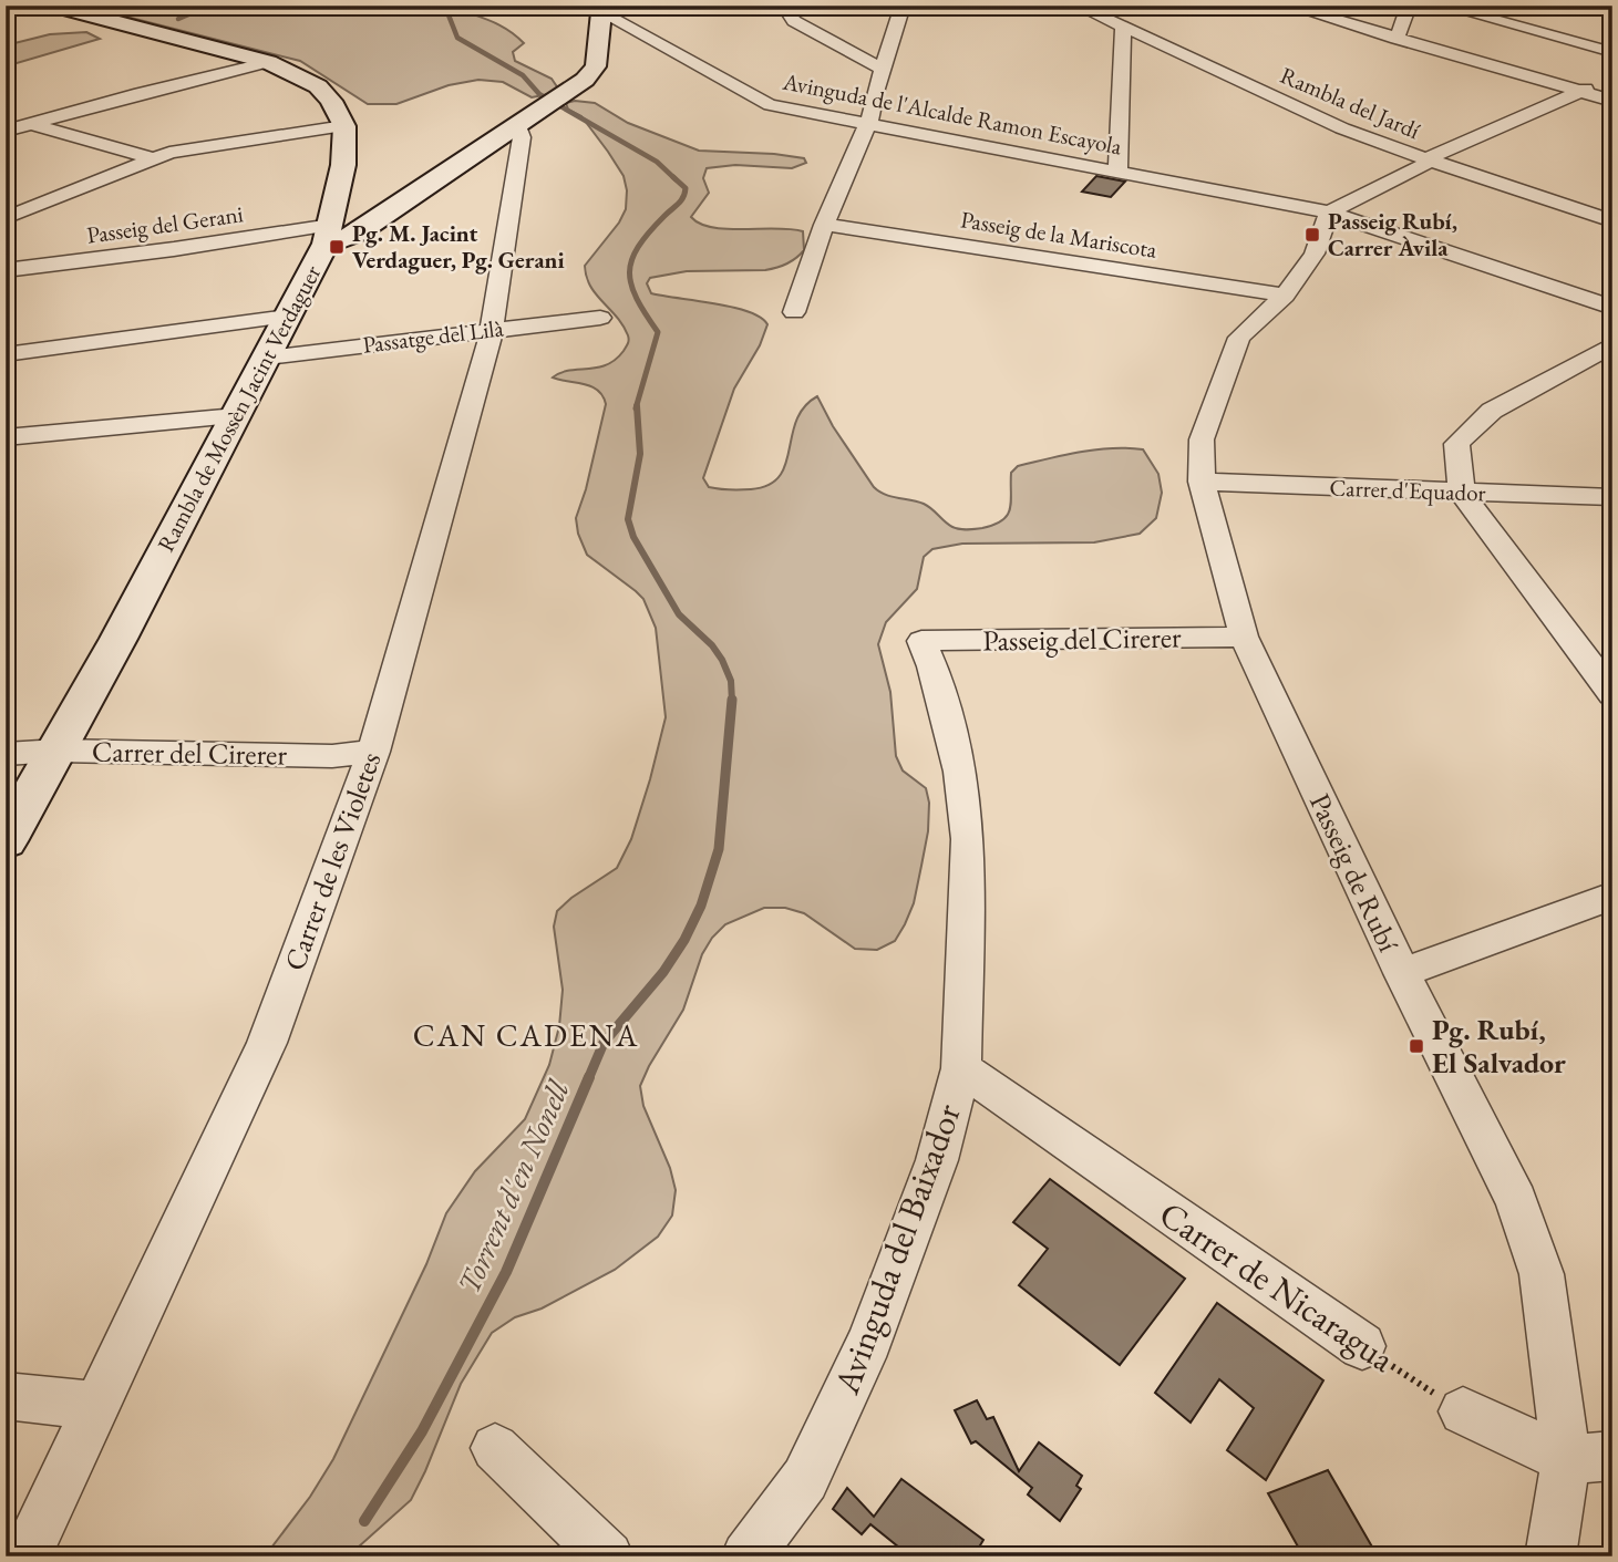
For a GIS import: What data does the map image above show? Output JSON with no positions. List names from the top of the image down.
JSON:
{
  "streets": {
    "street": [
      "Rambla del Jardí",
      "Avinguda de l'Alcalde Ramon Escayola",
      "Passeig del Gerani",
      "Passeig de la Mariscota",
      "Passatge del Lilà",
      "Rambla de Mossèn Jacint Verdaguer",
      "Carrer d'Equador",
      "Passeig del Cirerer",
      "Carrer del Cirerer",
      "Carrer de les Violetes",
      "Passeig de Rubí",
      "Avinguda del Baixador",
      "Carrer de Nicaragua"
    ]
  },
  "crossings": [
    ["Avinguda de l'Alcalde Ramon Escayola", "Passeig de Rubí"],
    ["Passeig del Gerani", "Rambla de Mossèn Jacint Verdaguer"],
    ["Passeig de la Mariscota", "Passeig de Rubí"],
    ["Passatge del Lilà", "Rambla de Mossèn Jacint Verdaguer"],
    ["Passatge del Lilà", "Carrer de les Violetes"],
    ["Rambla de Mossèn Jacint Verdaguer", "Carrer del Cirerer"],
    ["Carrer d'Equador", "Passeig de Rubí"],
    ["Passeig del Cirerer", "Passeig de Rubí"],
    ["Passeig del Cirerer", "Avinguda del Baixador"],
    ["Carrer del Cirerer", "Carrer de les Violetes"],
    ["Avinguda del Baixador", "Carrer de Nicaragua"]
  ],
  "districts": ["CAN CADENA"],
  "water": ["Torrent d'en Nonell"],
  "places": {
    "transit": ["Passeig Rubí, Carrer Àvila", "Pg. M. Jacint Verdaguer, Pg. Gerani", "Pg. Rubí, El Salvador"]
  }
}
